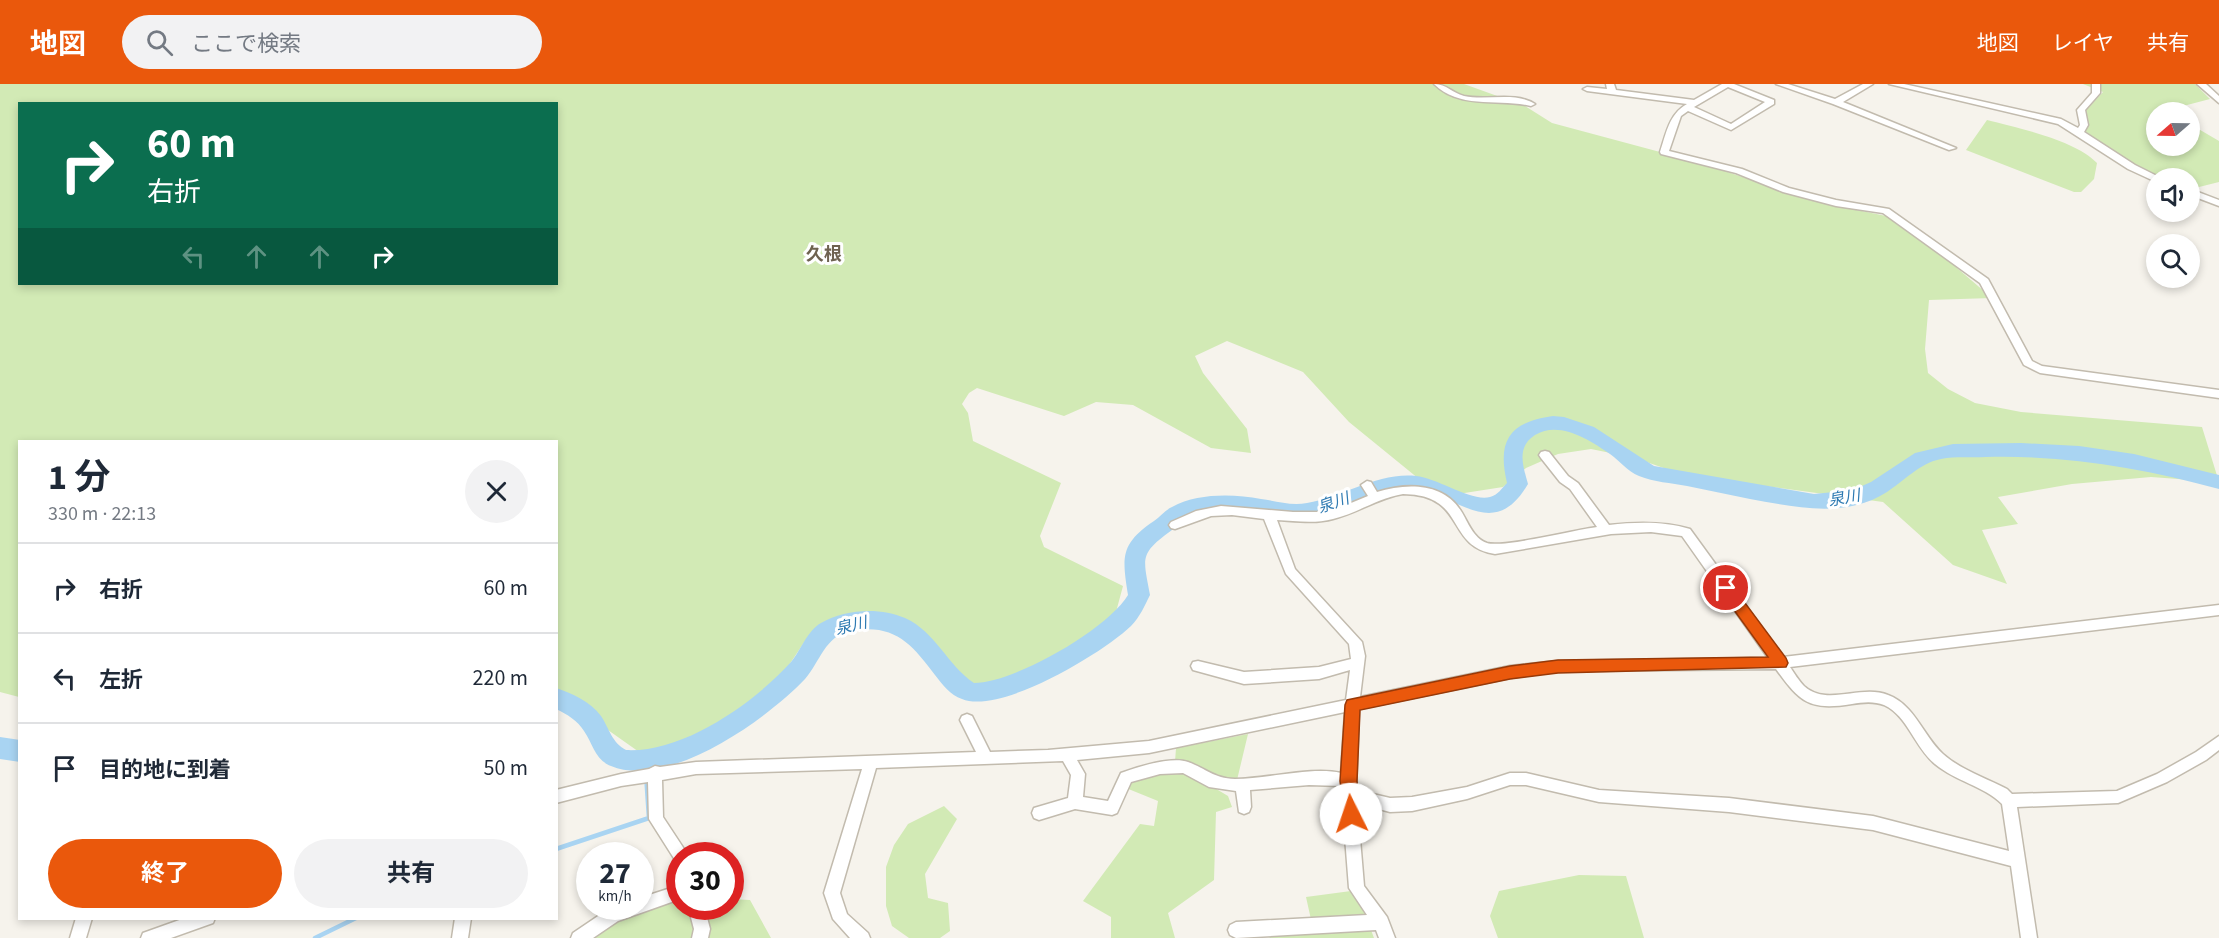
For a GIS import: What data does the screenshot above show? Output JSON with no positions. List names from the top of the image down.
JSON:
{
  "districts": ["久根"],
  "water": ["泉川"],
  "north": "left",
  "page": {
    "header": "地図",
    "search": "ここで検索",
    "nav": ["地図", "レイヤ", "共有"],
    "turn": ["60 m", "右折"],
    "heading": ["1 分", "330 m · 22:13"],
    "list": [
      {
        "name": "右折",
        "value": "60 m"
      },
      {
        "name": "左折",
        "value": "220 m"
      },
      {
        "name": "目的地に到着",
        "value": "50 m"
      }
    ],
    "buttons": ["終了", "共有"],
    "speed": "27 km/h",
    "limit": "30"
  }
}
